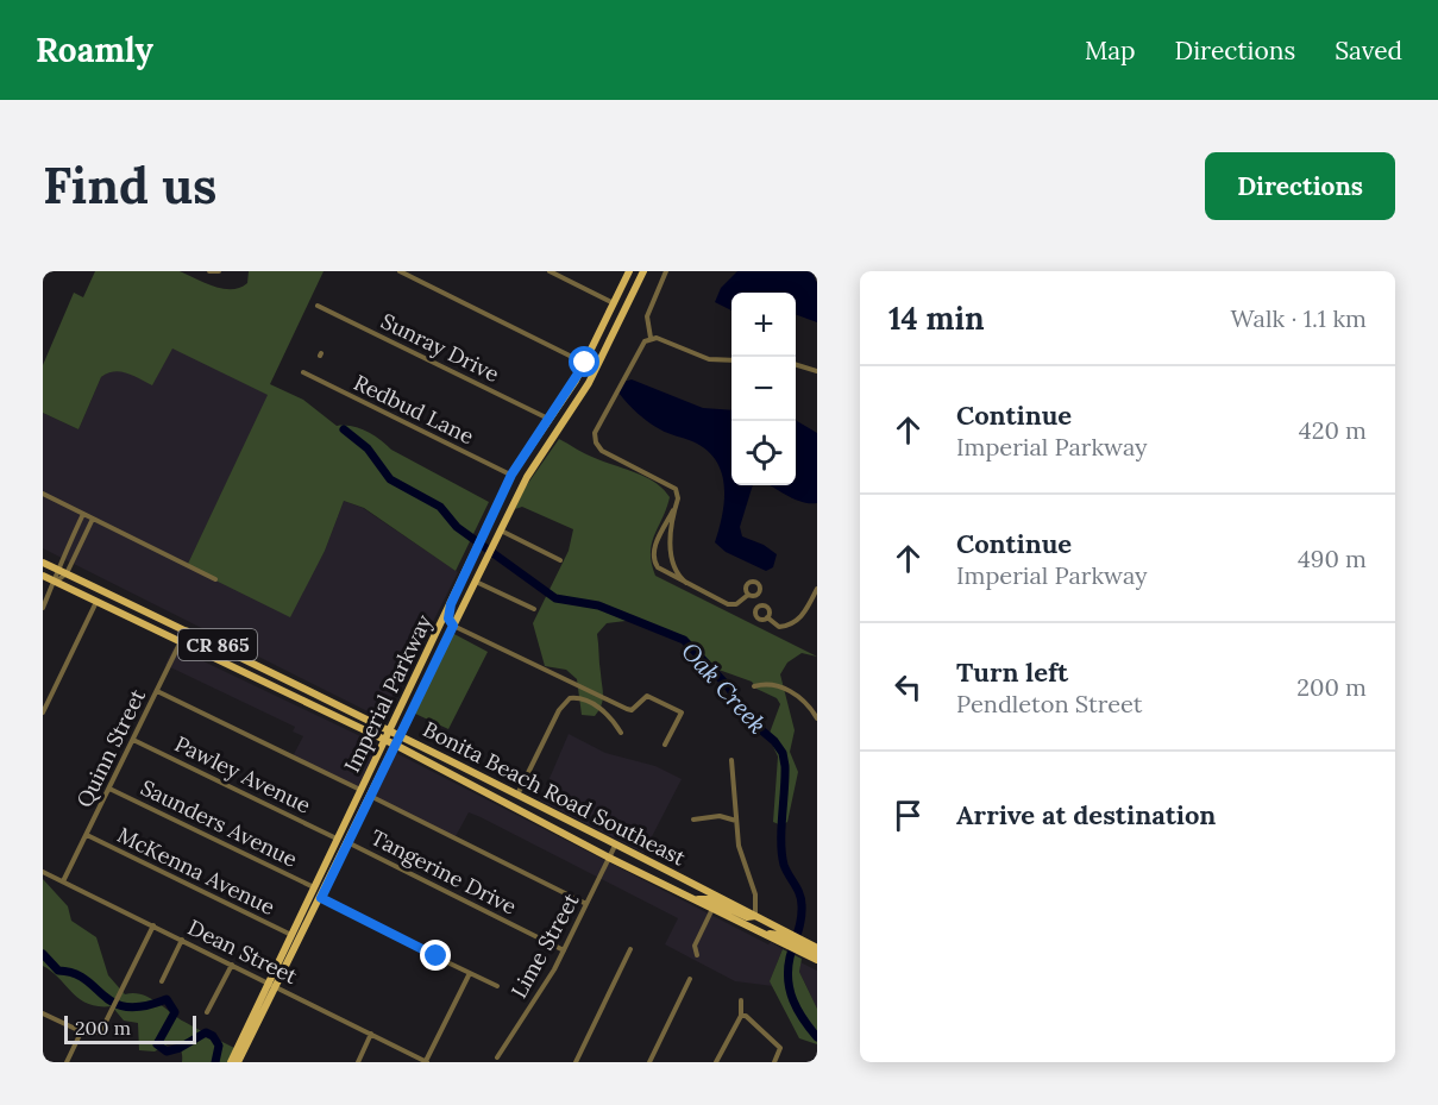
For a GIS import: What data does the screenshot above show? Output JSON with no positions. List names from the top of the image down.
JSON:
{
  "streets": {
    "main road": ["CR 865", "Imperial Parkway", "Bonita Beach Road Southeast"],
    "street": [
      "Sunray Drive",
      "Redbud Lane",
      "Quinn Street",
      "Pawley Avenue",
      "Saunders Avenue",
      "McKenna Avenue",
      "Tangerine Drive",
      "Lime Street",
      "Dean Street"
    ]
  },
  "crossings": [
    ["Sunray Drive", "Imperial Parkway"],
    ["Redbud Lane", "Imperial Parkway"],
    ["Imperial Parkway", "Pawley Avenue"],
    ["Imperial Parkway", "Bonita Beach Road Southeast"],
    ["Imperial Parkway", "Saunders Avenue"],
    ["Imperial Parkway", "McKenna Avenue"],
    ["Imperial Parkway", "Tangerine Drive"],
    ["Imperial Parkway", "Dean Street"],
    ["Quinn Street", "Pawley Avenue"],
    ["Quinn Street", "Bonita Beach Road Southeast"],
    ["Quinn Street", "Saunders Avenue"],
    ["Quinn Street", "McKenna Avenue"],
    ["Quinn Street", "Dean Street"],
    ["Bonita Beach Road Southeast", "Lime Street"],
    ["Tangerine Drive", "Lime Street"]
  ],
  "water": ["Oak Creek"],
  "scale_bar": "200 m",
  "page": {
    "header": "Roamly",
    "nav": ["Map", "Directions", "Saved"],
    "buttons": "Directions",
    "title": "Find us",
    "heading": ["14 min", "Walk · 1.1 km"],
    "map_buttons": ["+", "−"],
    "list": [
      ["Continue", "Imperial Parkway", "420 m"],
      ["Continue", "Imperial Parkway", "490 m"],
      ["Turn left", "Pendleton Street", "200 m"],
      "Arrive at destination"
    ],
    "scale": "200 m"
  }
}
